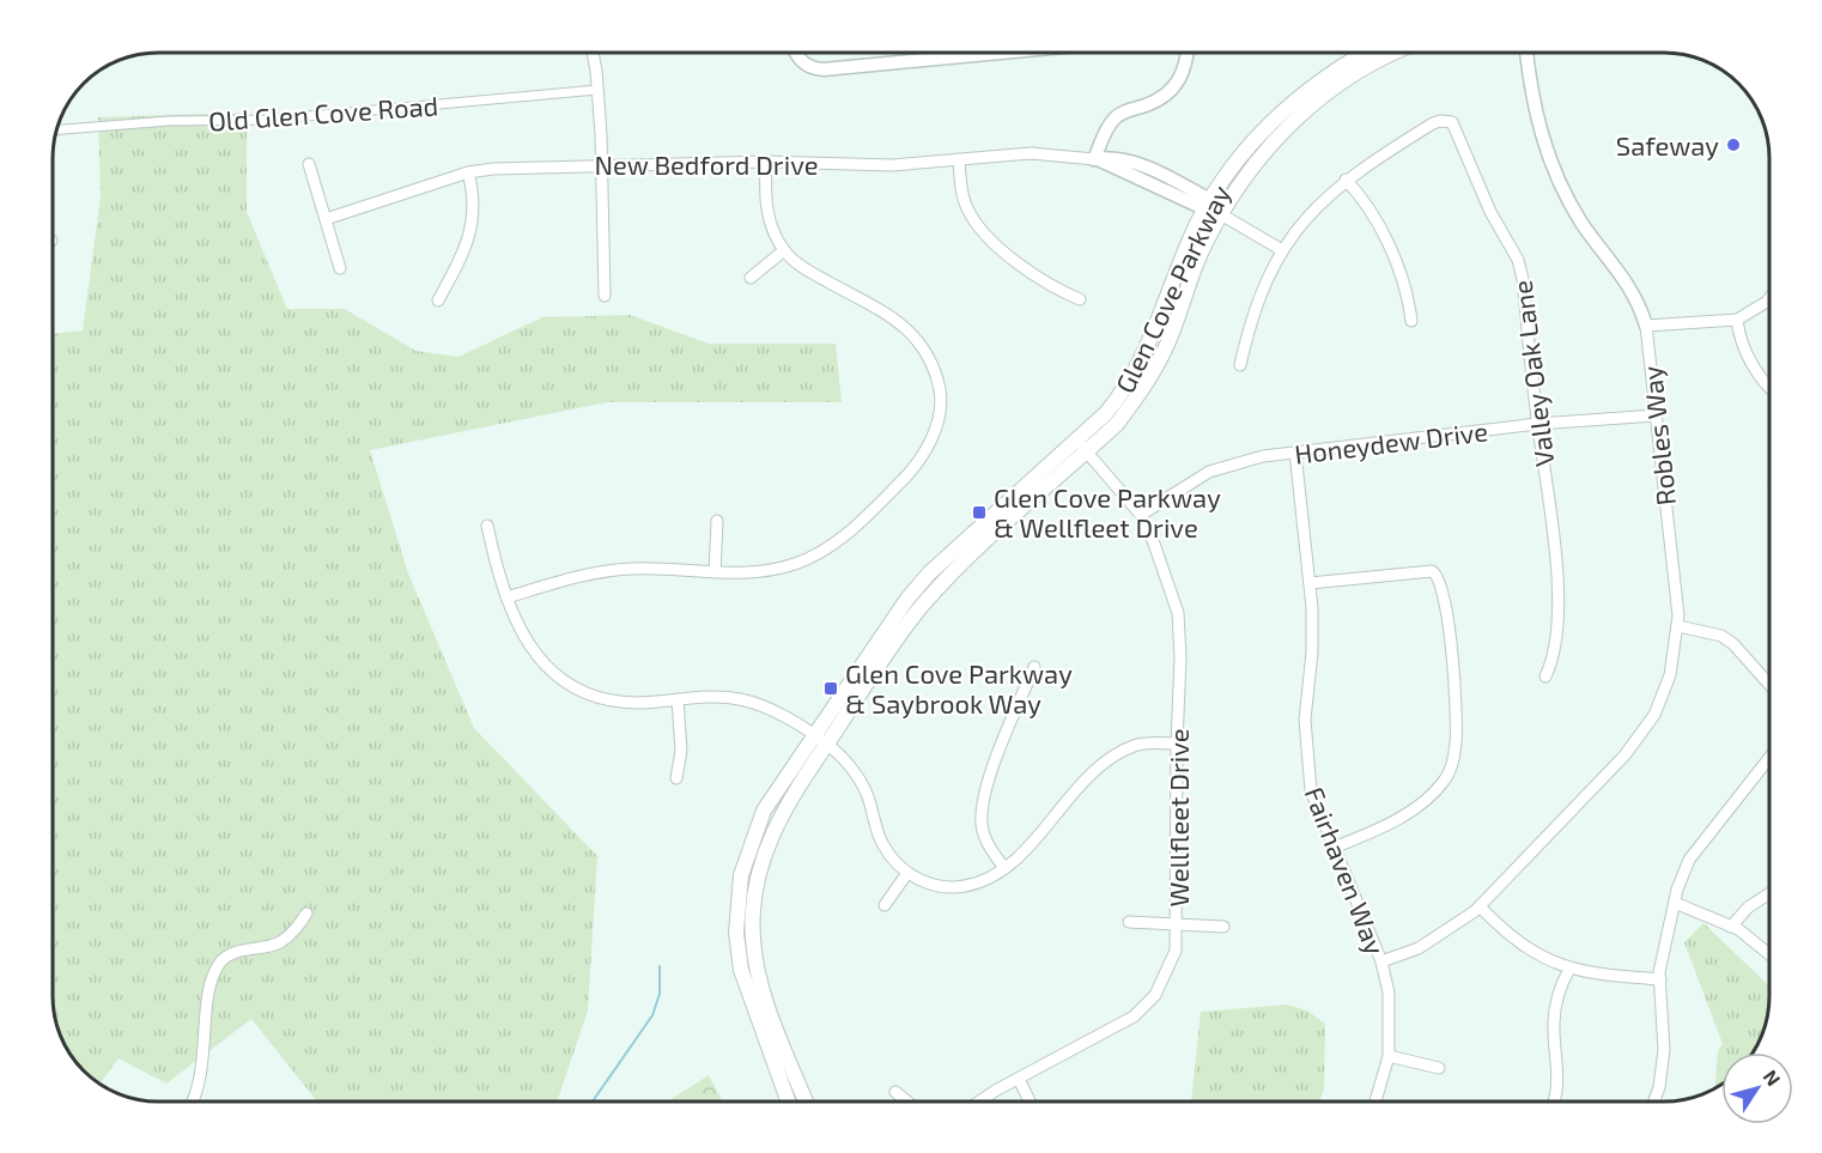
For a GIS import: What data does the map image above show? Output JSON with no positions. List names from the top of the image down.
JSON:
{
  "streets": {
    "main road": ["Glen Cove Parkway"],
    "street": [
      "Old Glen Cove Road",
      "New Bedford Drive",
      "Valley Oak Lane",
      "Robles Way",
      "Honeydew Drive",
      "Wellfleet Drive",
      "Fairhaven Way"
    ]
  },
  "crossings": [
    ["New Bedford Drive", "Glen Cove Parkway"],
    ["New Bedford Drive", "Valley Oak Lane"],
    ["Glen Cove Parkway", "Wellfleet Drive"],
    ["Valley Oak Lane", "Honeydew Drive"],
    ["Robles Way", "Honeydew Drive"],
    ["Robles Way", "Fairhaven Way"],
    ["Honeydew Drive", "Wellfleet Drive"],
    ["Honeydew Drive", "Fairhaven Way"]
  ],
  "places": {
    "other": ["Safeway"],
    "transit": ["Glen Cove Parkway & Wellfleet Drive", "Glen Cove Parkway & Saybrook Way"]
  },
  "north": "top right"
}
